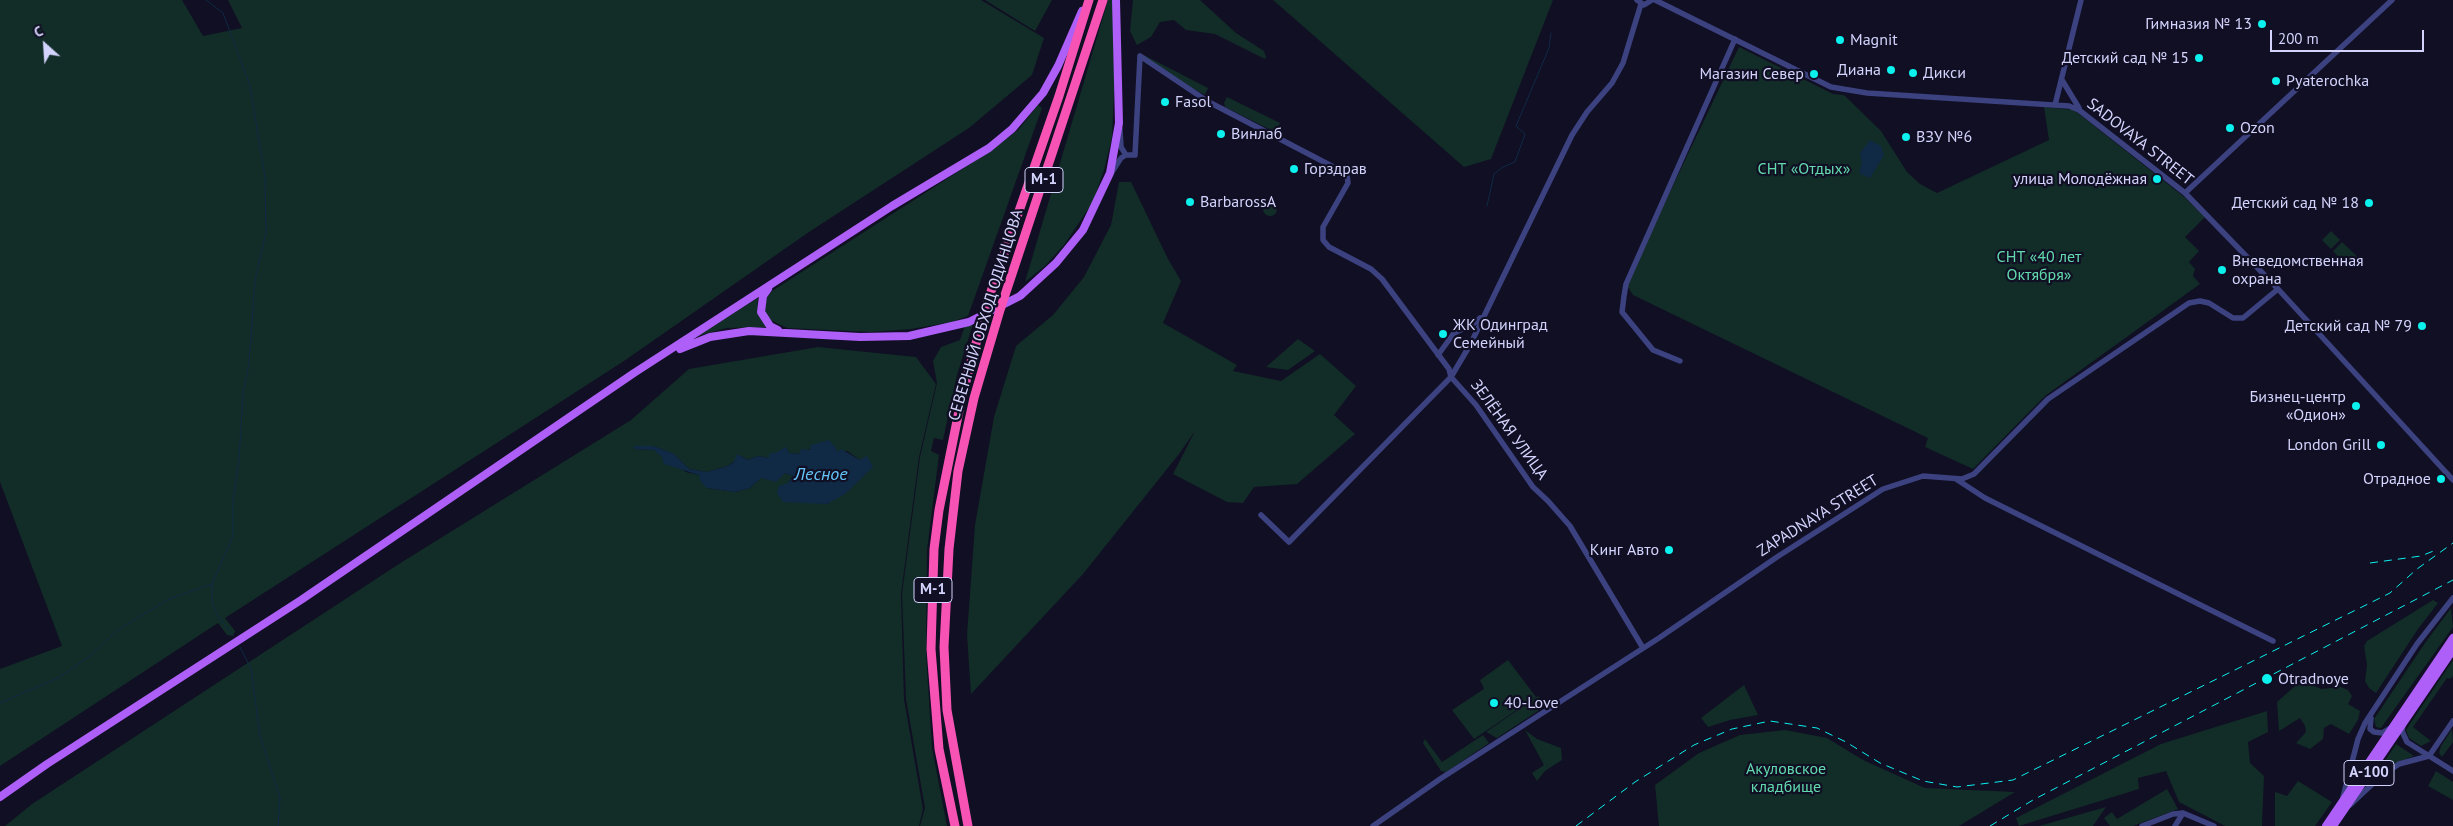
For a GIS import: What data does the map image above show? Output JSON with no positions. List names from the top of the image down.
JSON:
{
  "streets": {
    "highway": ["М-1", "СЕВЕРНЫЙ ОБХОД ОДИНЦОВА"],
    "main road": ["А-100"],
    "street": ["SADOVAYA STREET", "ЗЕЛЁНАЯ УЛИЦА", "ZAPADNAYA STREET"]
  },
  "crossings": [
    ["SADOVAYA STREET", "ZAPADNAYA STREET"],
    ["М-1", "СЕВЕРНЫЙ ОБХОД ОДИНЦОВА"],
    ["ЗЕЛЁНАЯ УЛИЦА", "ZAPADNAYA STREET"]
  ],
  "water": ["Лесное"],
  "parks": ["СНТ «Отдых»", "СНТ «40 лет Октября»", "Акуловское кладбище"],
  "places": [
    "Гимназия № 13",
    "Magnit",
    "Детский сад № 15",
    "Диана",
    "Дикси",
    "Магазин Север",
    "Pyaterochka",
    "Fasol",
    "Ozon",
    "Винлаб",
    "ВЗУ №6",
    "Горздрав",
    "улица Молодёжная",
    "BarbarossA",
    "Детский сад № 18",
    "Вневедомственная охрана",
    "Детский сад № 79",
    "ЖК Одинград Семейный",
    "Бизнец-центр «Одион»",
    "London Grill",
    "Отрадное",
    "Кинг Авто",
    "Otradnoye",
    "40-Love"
  ],
  "scale_bar": "200 m",
  "north": "top left"
}
